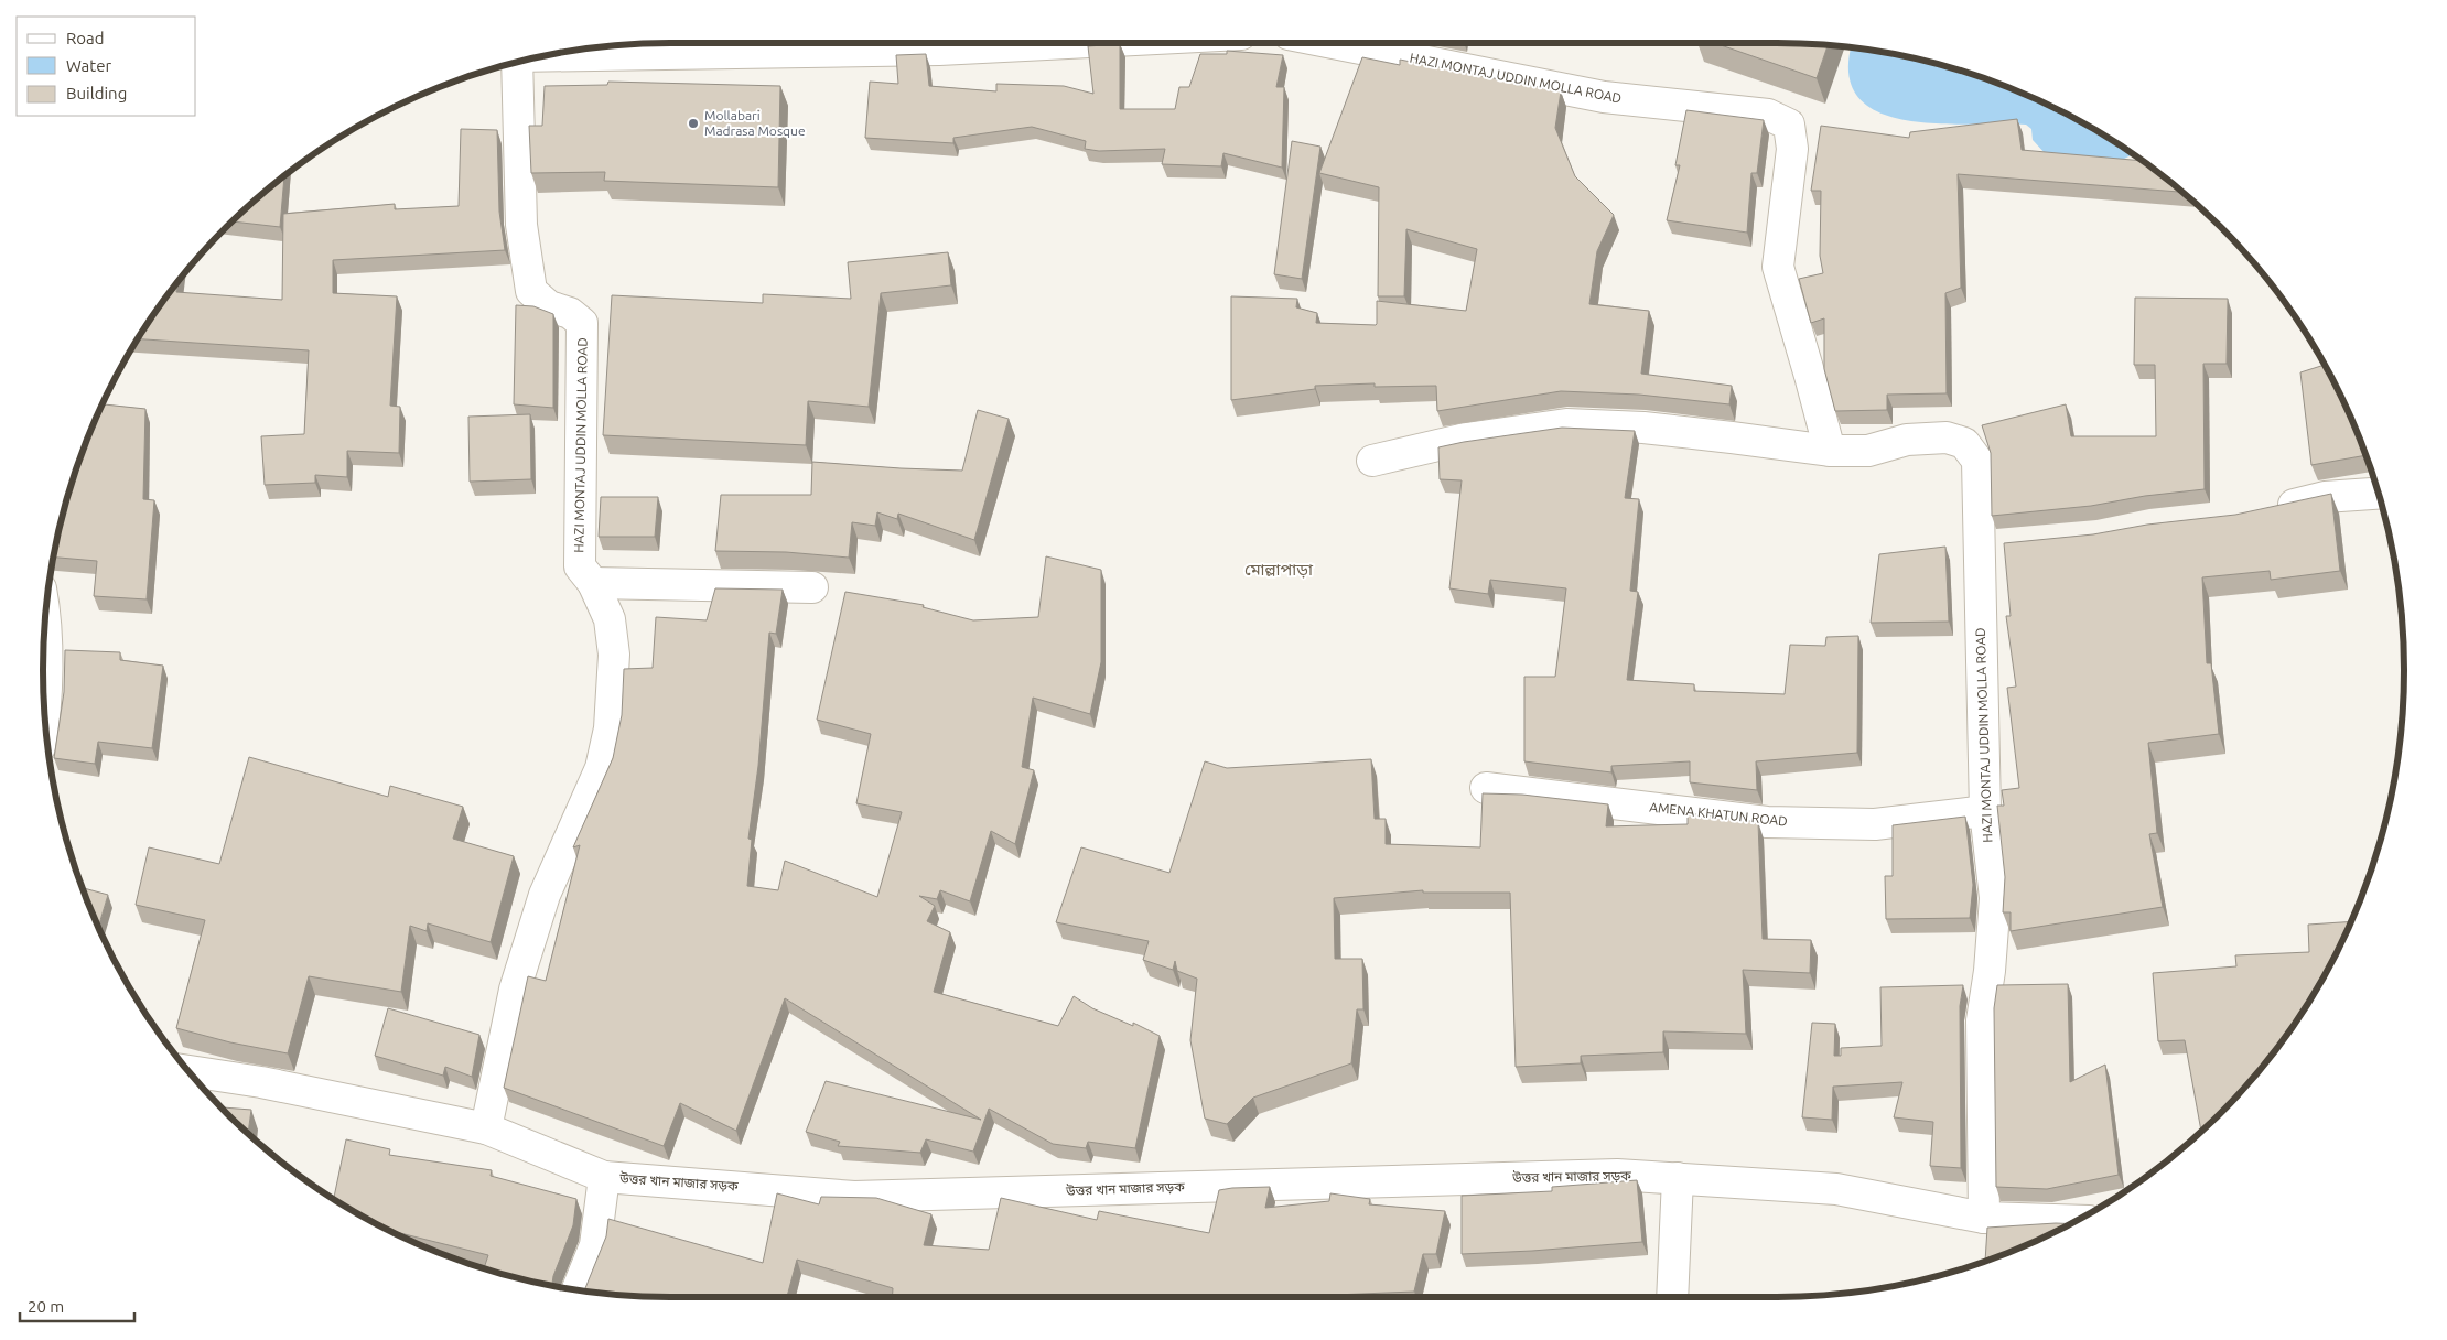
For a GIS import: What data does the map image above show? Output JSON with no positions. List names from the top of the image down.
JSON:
{
  "streets": {
    "street": ["HAZI MONTAJ UDDIN MOLLA ROAD", "AMENA KHATUN ROAD", "উত্তর খান মাজার সড়ক"]
  },
  "crossings": [
    ["HAZI MONTAJ UDDIN MOLLA ROAD", "AMENA KHATUN ROAD"],
    ["HAZI MONTAJ UDDIN MOLLA ROAD", "উত্তর খান মাজার সড়ক"]
  ],
  "districts": ["মোল্লাপাড়া"],
  "places": ["Mollabari Madrasa Mosque"],
  "legend": ["Road", "Water", "Building"],
  "scale_bar": "20 m"
}
